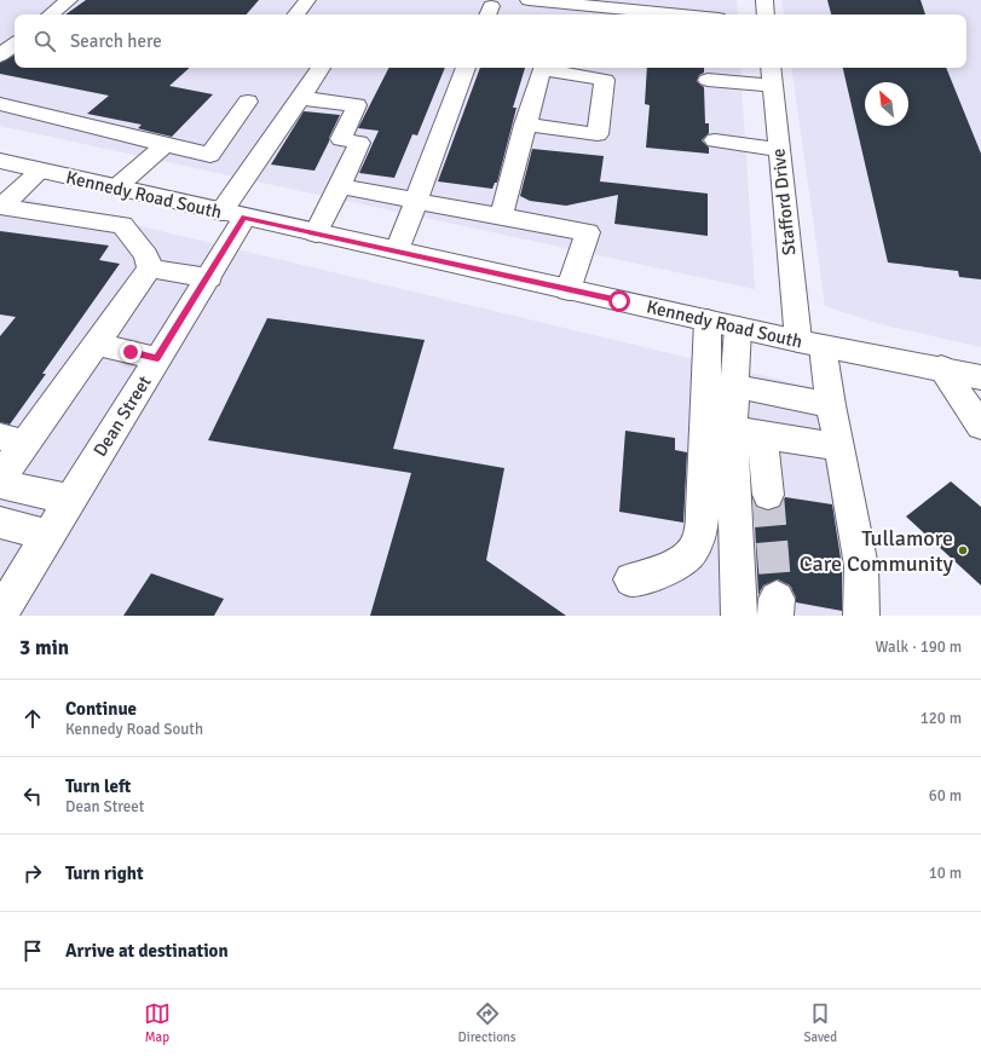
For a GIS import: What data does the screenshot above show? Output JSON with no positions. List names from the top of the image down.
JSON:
{
  "streets": {
    "main road": ["Kennedy Road South", "Stafford Drive", "Dean Street"]
  },
  "crossings": [
    ["Kennedy Road South", "Stafford Drive"],
    ["Kennedy Road South", "Dean Street"]
  ],
  "places": ["Tullamore Care Community"],
  "north": "top left",
  "page": {
    "search": "Search here",
    "heading": ["3 min", "Walk · 190 m"],
    "list": [
      ["Continue", "Kennedy Road South", "120 m"],
      ["Turn left", "Dean Street", "60 m"],
      ["Turn right", "10 m"],
      "Arrive at destination"
    ],
    "nav": ["Map", "Directions", "Saved"]
  }
}
